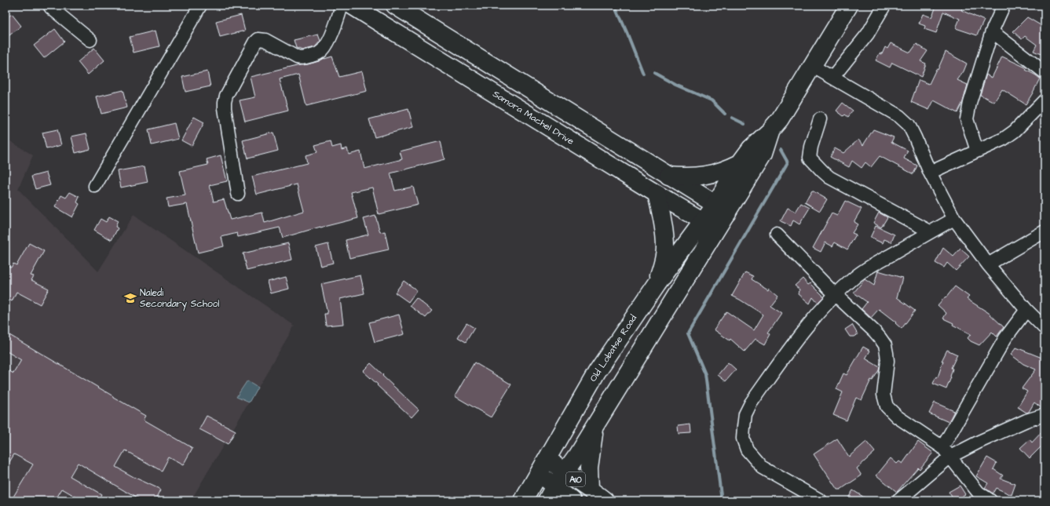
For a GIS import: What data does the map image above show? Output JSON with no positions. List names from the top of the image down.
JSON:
{
  "streets": {
    "main road": ["Samora Machel Drive", "Old Lobatse Road", "A10"]
  },
  "crossings": [
    ["Samora Machel Drive", "Old Lobatse Road"],
    ["Old Lobatse Road", "A10"]
  ],
  "places": {
    "school or university": ["Naledi Secondary School"]
  }
}
